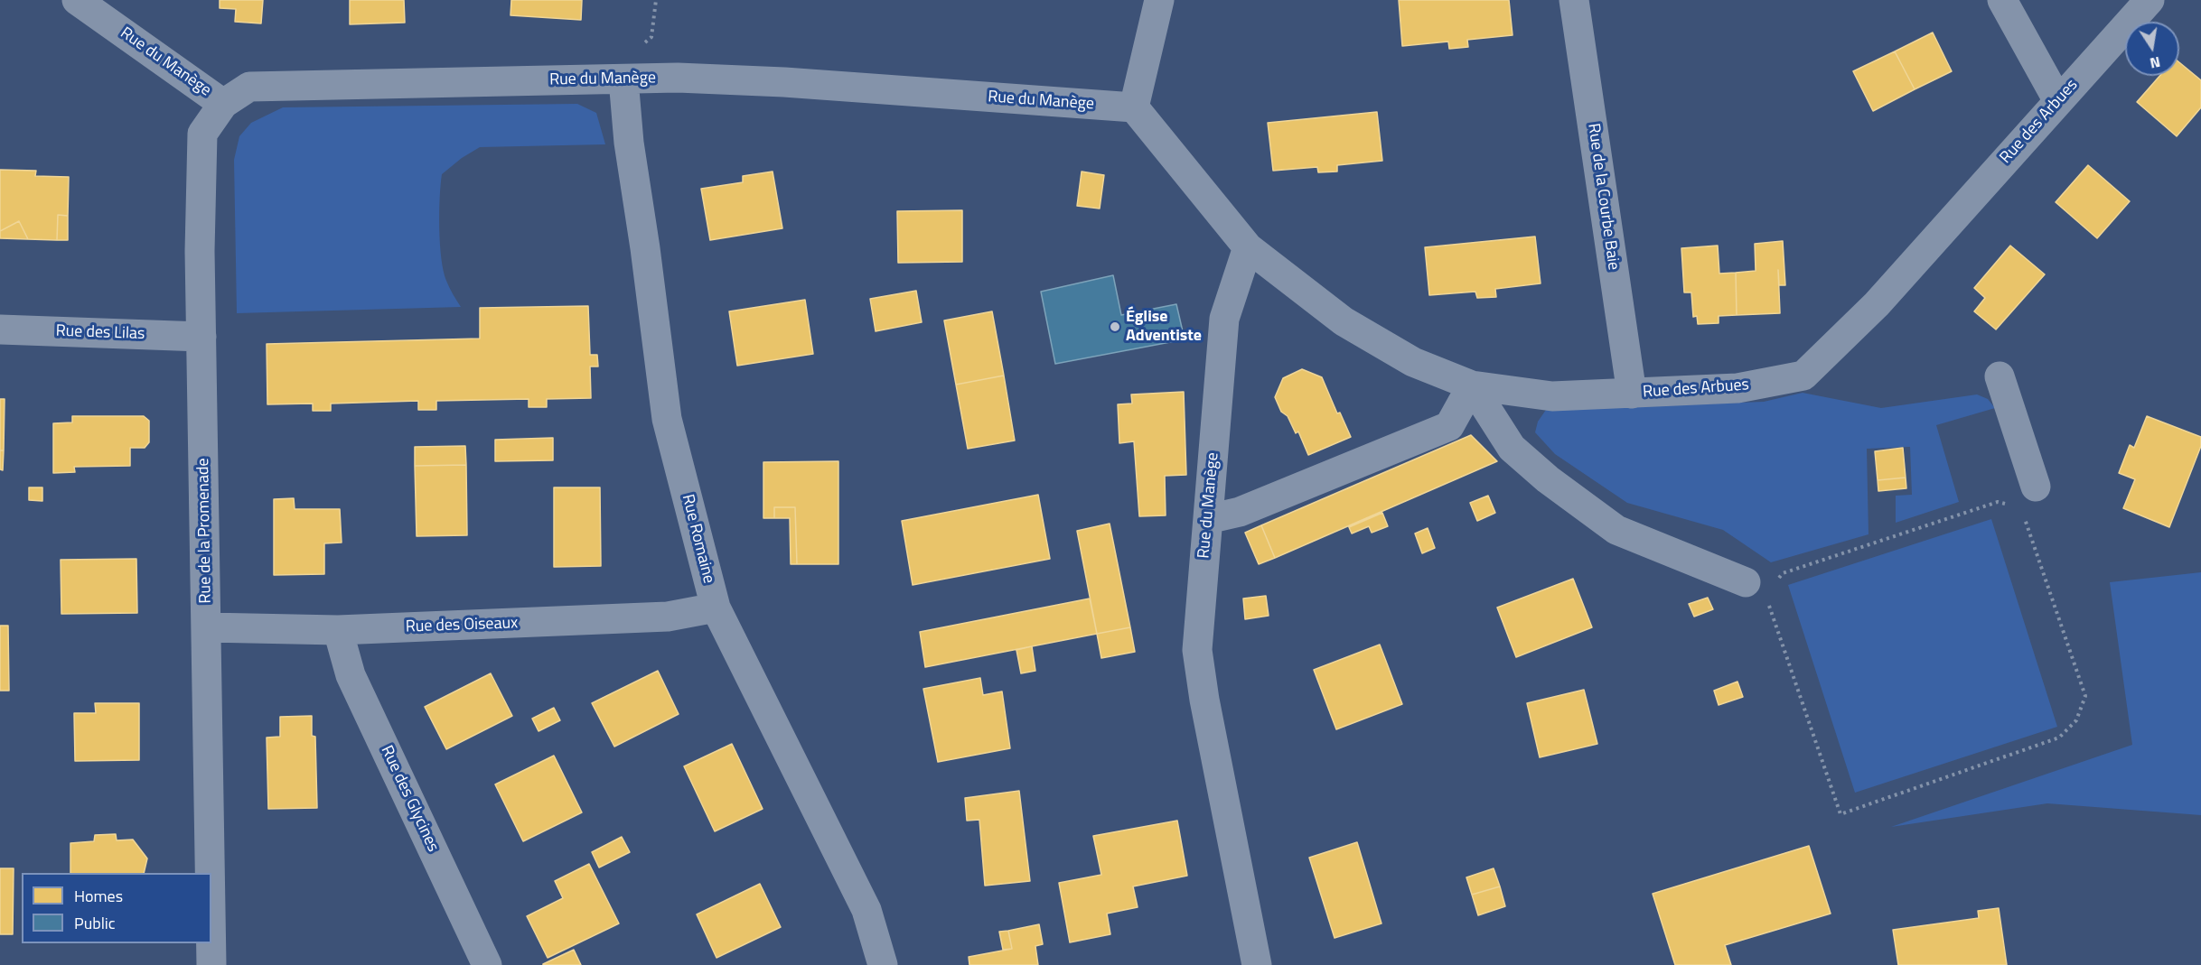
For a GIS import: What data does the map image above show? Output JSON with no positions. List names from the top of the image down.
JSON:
{
  "streets": {
    "street": [
      "Rue du Manège",
      "Rue des Arbues",
      "Rue de la Courbe Baie",
      "Rue des Lilas",
      "Rue de la Promenade",
      "Rue Romaine",
      "Rue des Oiseaux",
      "Rue des Glycines"
    ]
  },
  "crossings": [
    ["Rue du Manège", "Rue des Arbues"],
    ["Rue du Manège", "Rue de la Promenade"],
    ["Rue du Manège", "Rue Romaine"],
    ["Rue des Arbues", "Rue de la Courbe Baie"],
    ["Rue des Lilas", "Rue de la Promenade"],
    ["Rue de la Promenade", "Rue des Oiseaux"],
    ["Rue Romaine", "Rue des Oiseaux"],
    ["Rue des Oiseaux", "Rue des Glycines"]
  ],
  "places": ["Église Adventiste"],
  "legend": ["Homes", "Public"],
  "north": "bottom"
}
